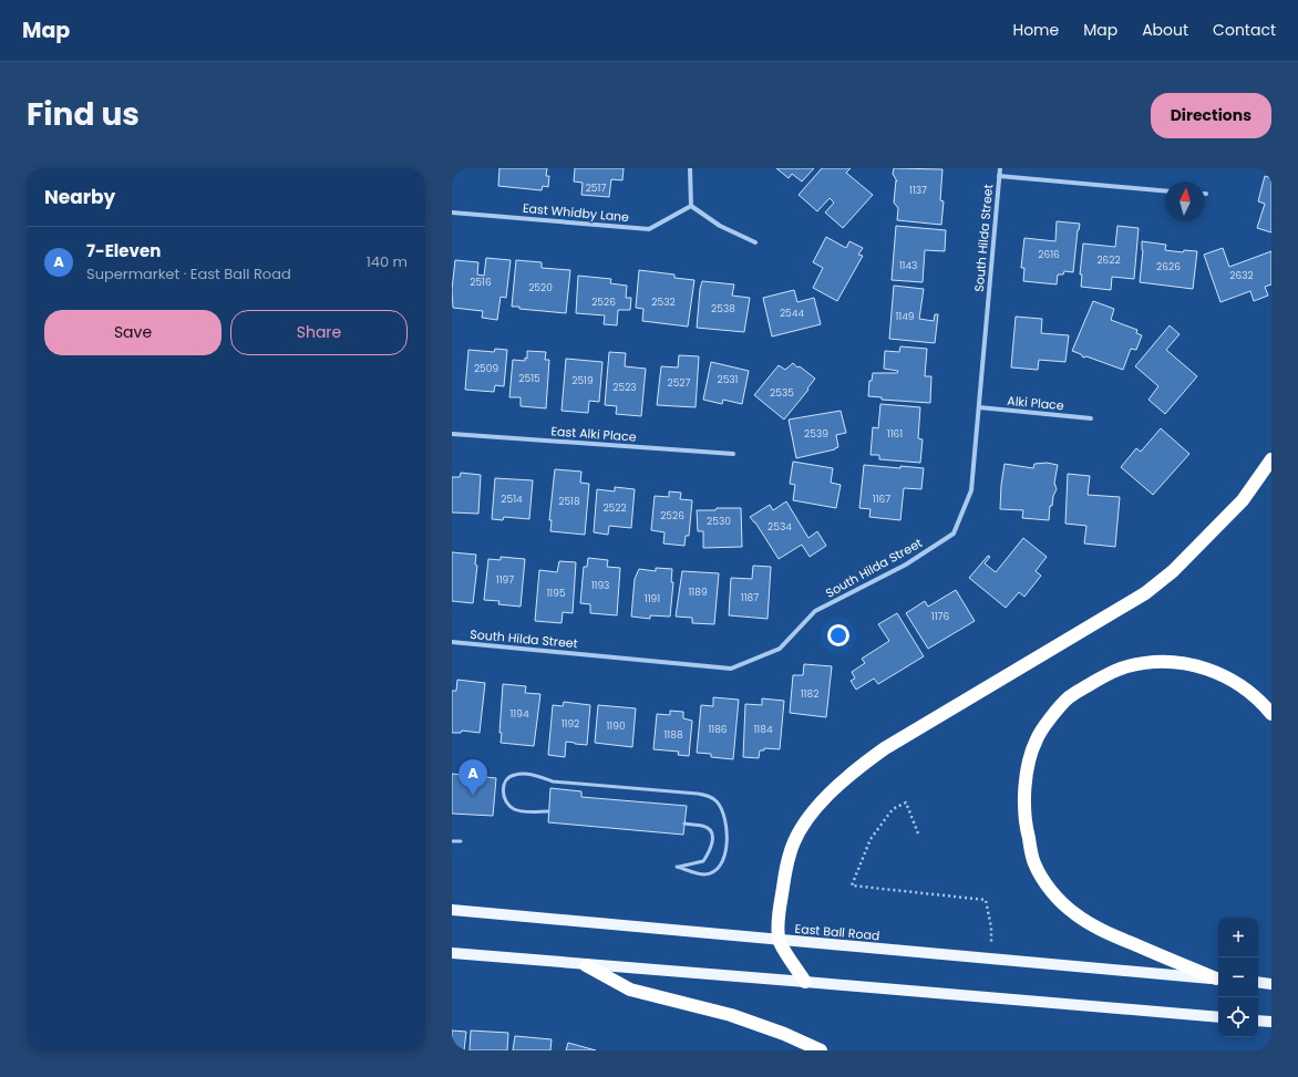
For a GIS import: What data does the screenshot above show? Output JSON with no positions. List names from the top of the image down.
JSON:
{
  "streets": {
    "main road": ["East Ball Road"],
    "street": [
      "East Whidby Lane",
      "South Hilda Street",
      "Alki Place",
      "East Alki Place"
    ]
  },
  "crossings": [
    ["South Hilda Street", "Alki Place"]
  ],
  "house_numbers": [
    "2517",
    "1137",
    "2616",
    "2622",
    "1143",
    "2626",
    "2632",
    "2516",
    "2520",
    "2526",
    "2532",
    "2538",
    "2544",
    "1149",
    "2509",
    "2515",
    "2531",
    "2519",
    "2527",
    "2523",
    "2535",
    "2539",
    "1161",
    "2514",
    "1167",
    "2518",
    "2522",
    "2526",
    "2530",
    "2534",
    "1197",
    "1193",
    "1189",
    "1195",
    "1187",
    "1191",
    "1176",
    "1182",
    "1194",
    "1192",
    "1190",
    "1186",
    "1184",
    "1188"
  ],
  "north": "top",
  "page": {
    "header": "Map",
    "nav": [
      "Home",
      "Map",
      "About",
      "Contact"
    ],
    "title": "Find us",
    "buttons": [
      "Directions",
      ["Save", "Share"]
    ],
    "heading": "Nearby",
    "list": [
      {
        "mark": "A",
        "name": "7-Eleven",
        "note": "Supermarket · East Ball Road",
        "value": "140 m"
      }
    ],
    "pins": "A",
    "map_buttons": ["+", "−"]
  }
}
